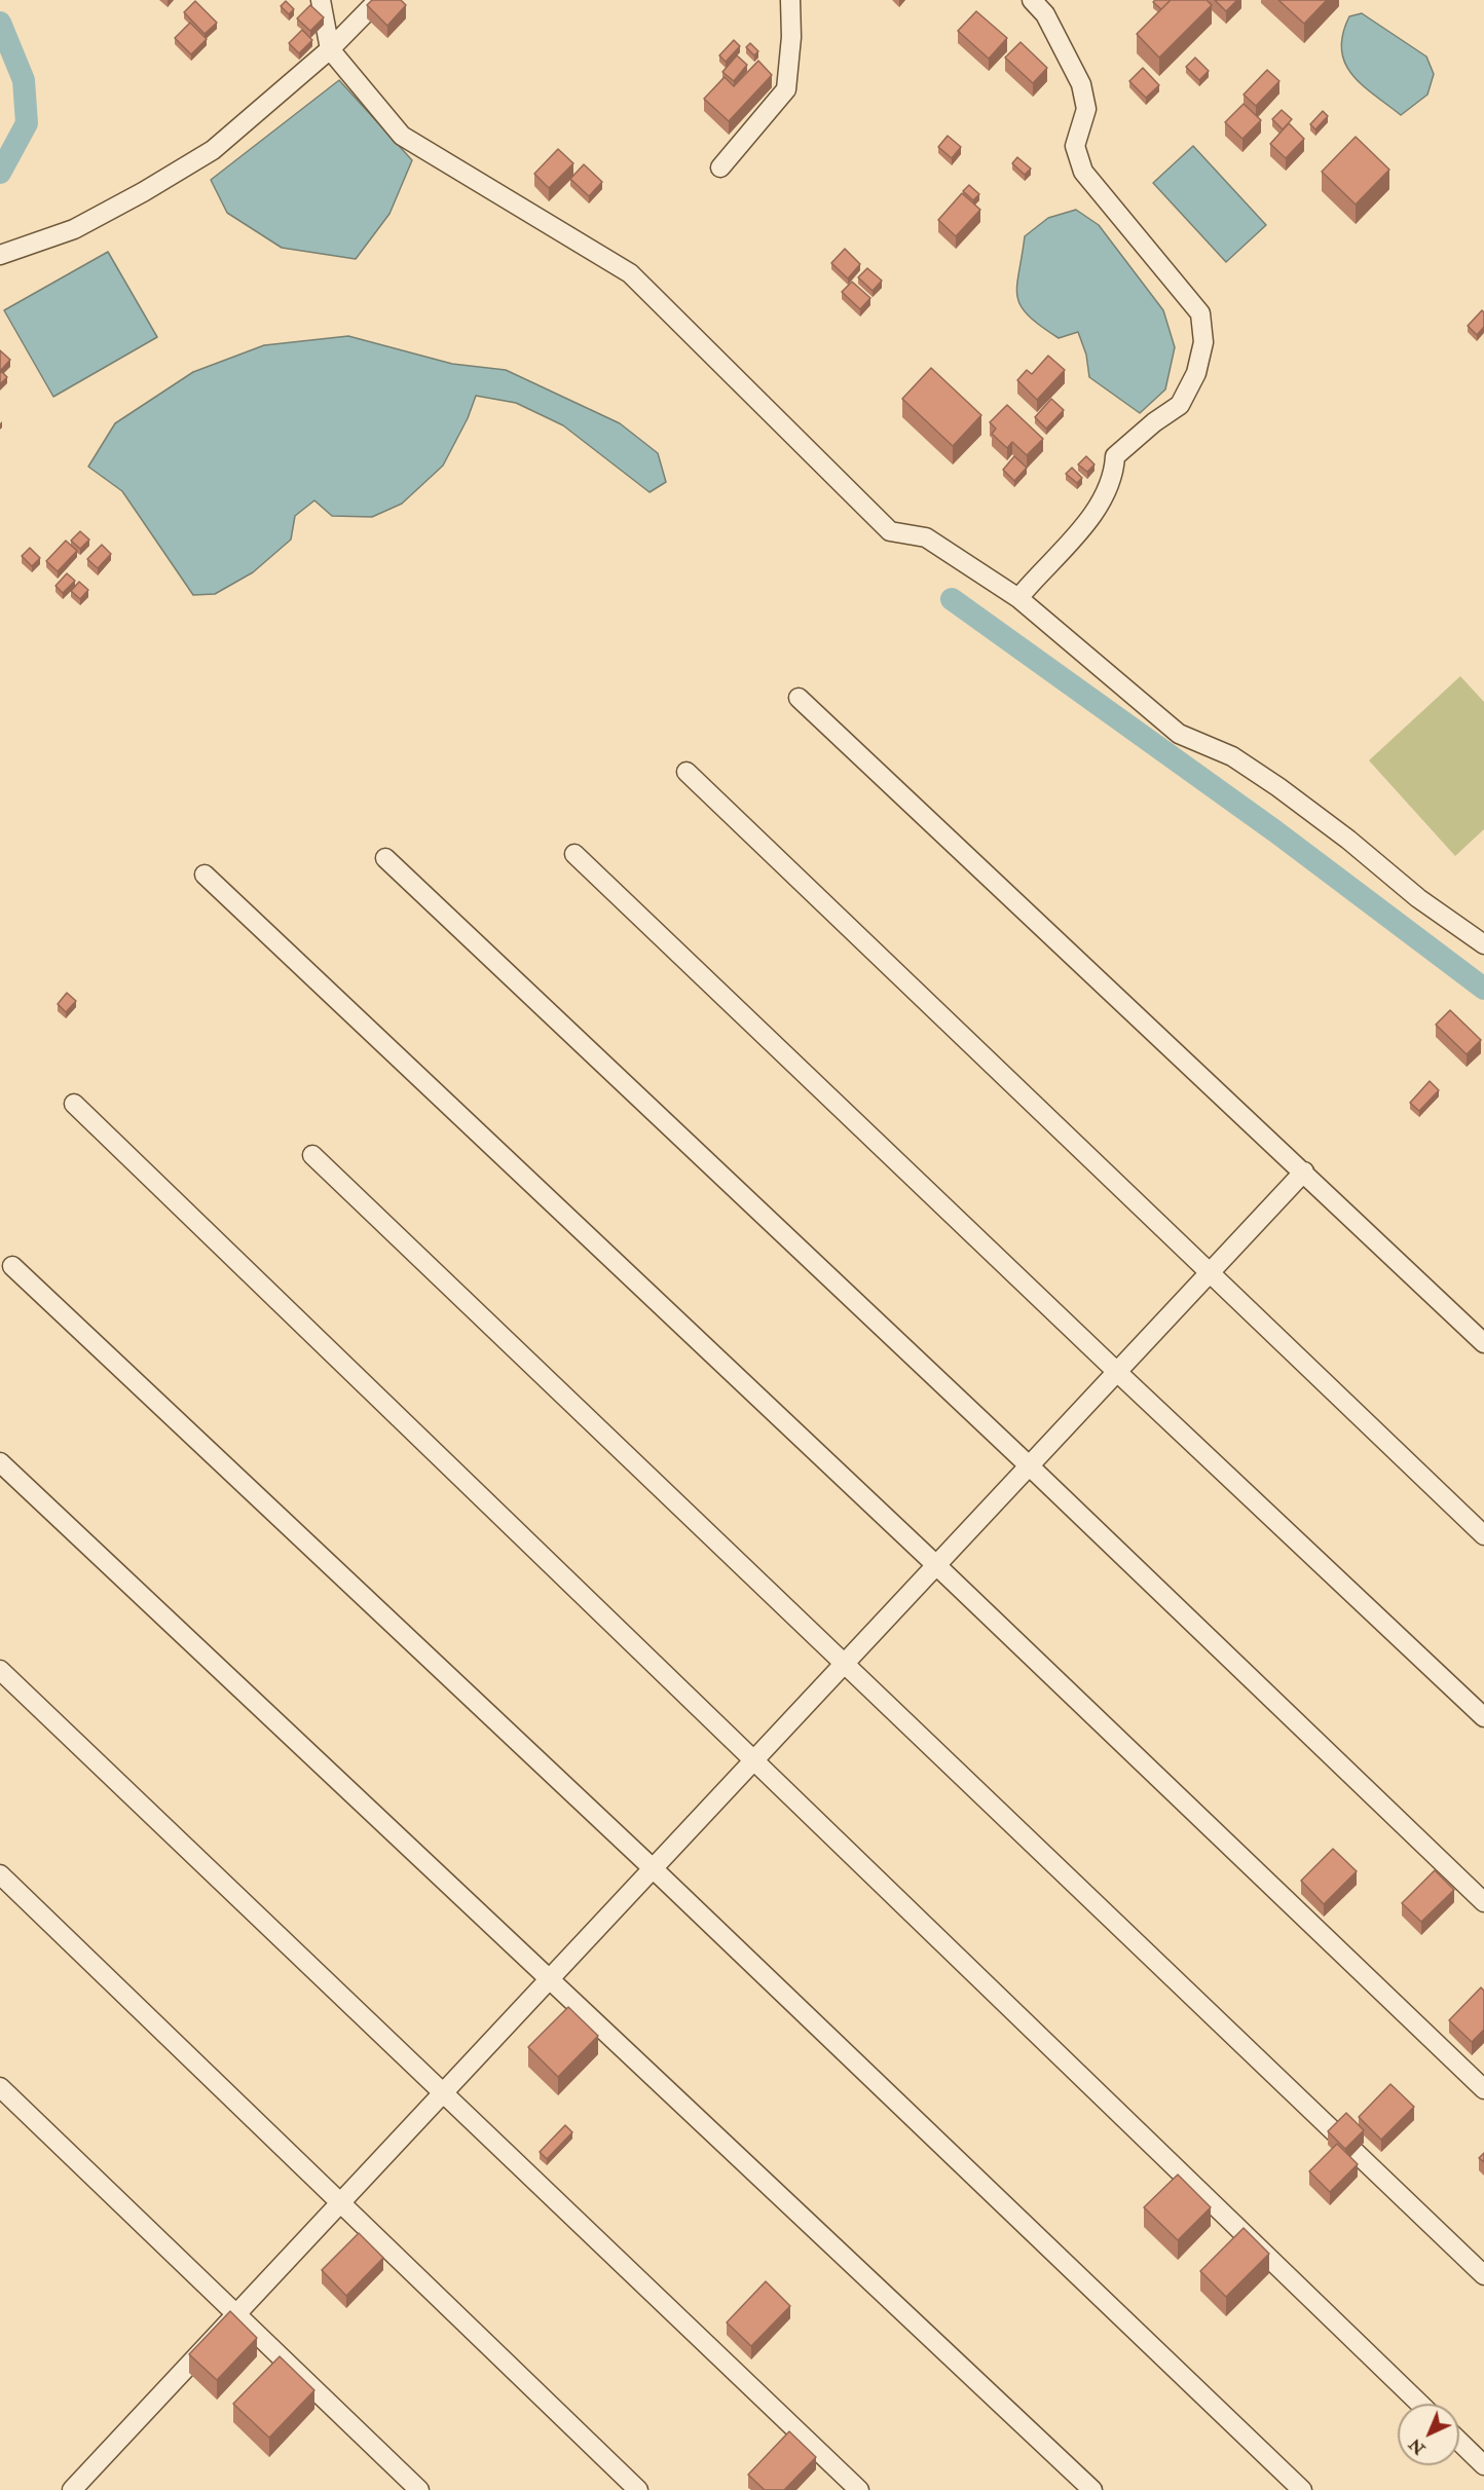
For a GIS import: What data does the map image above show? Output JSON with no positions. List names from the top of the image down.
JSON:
{
  "north": "bottom left"
}
